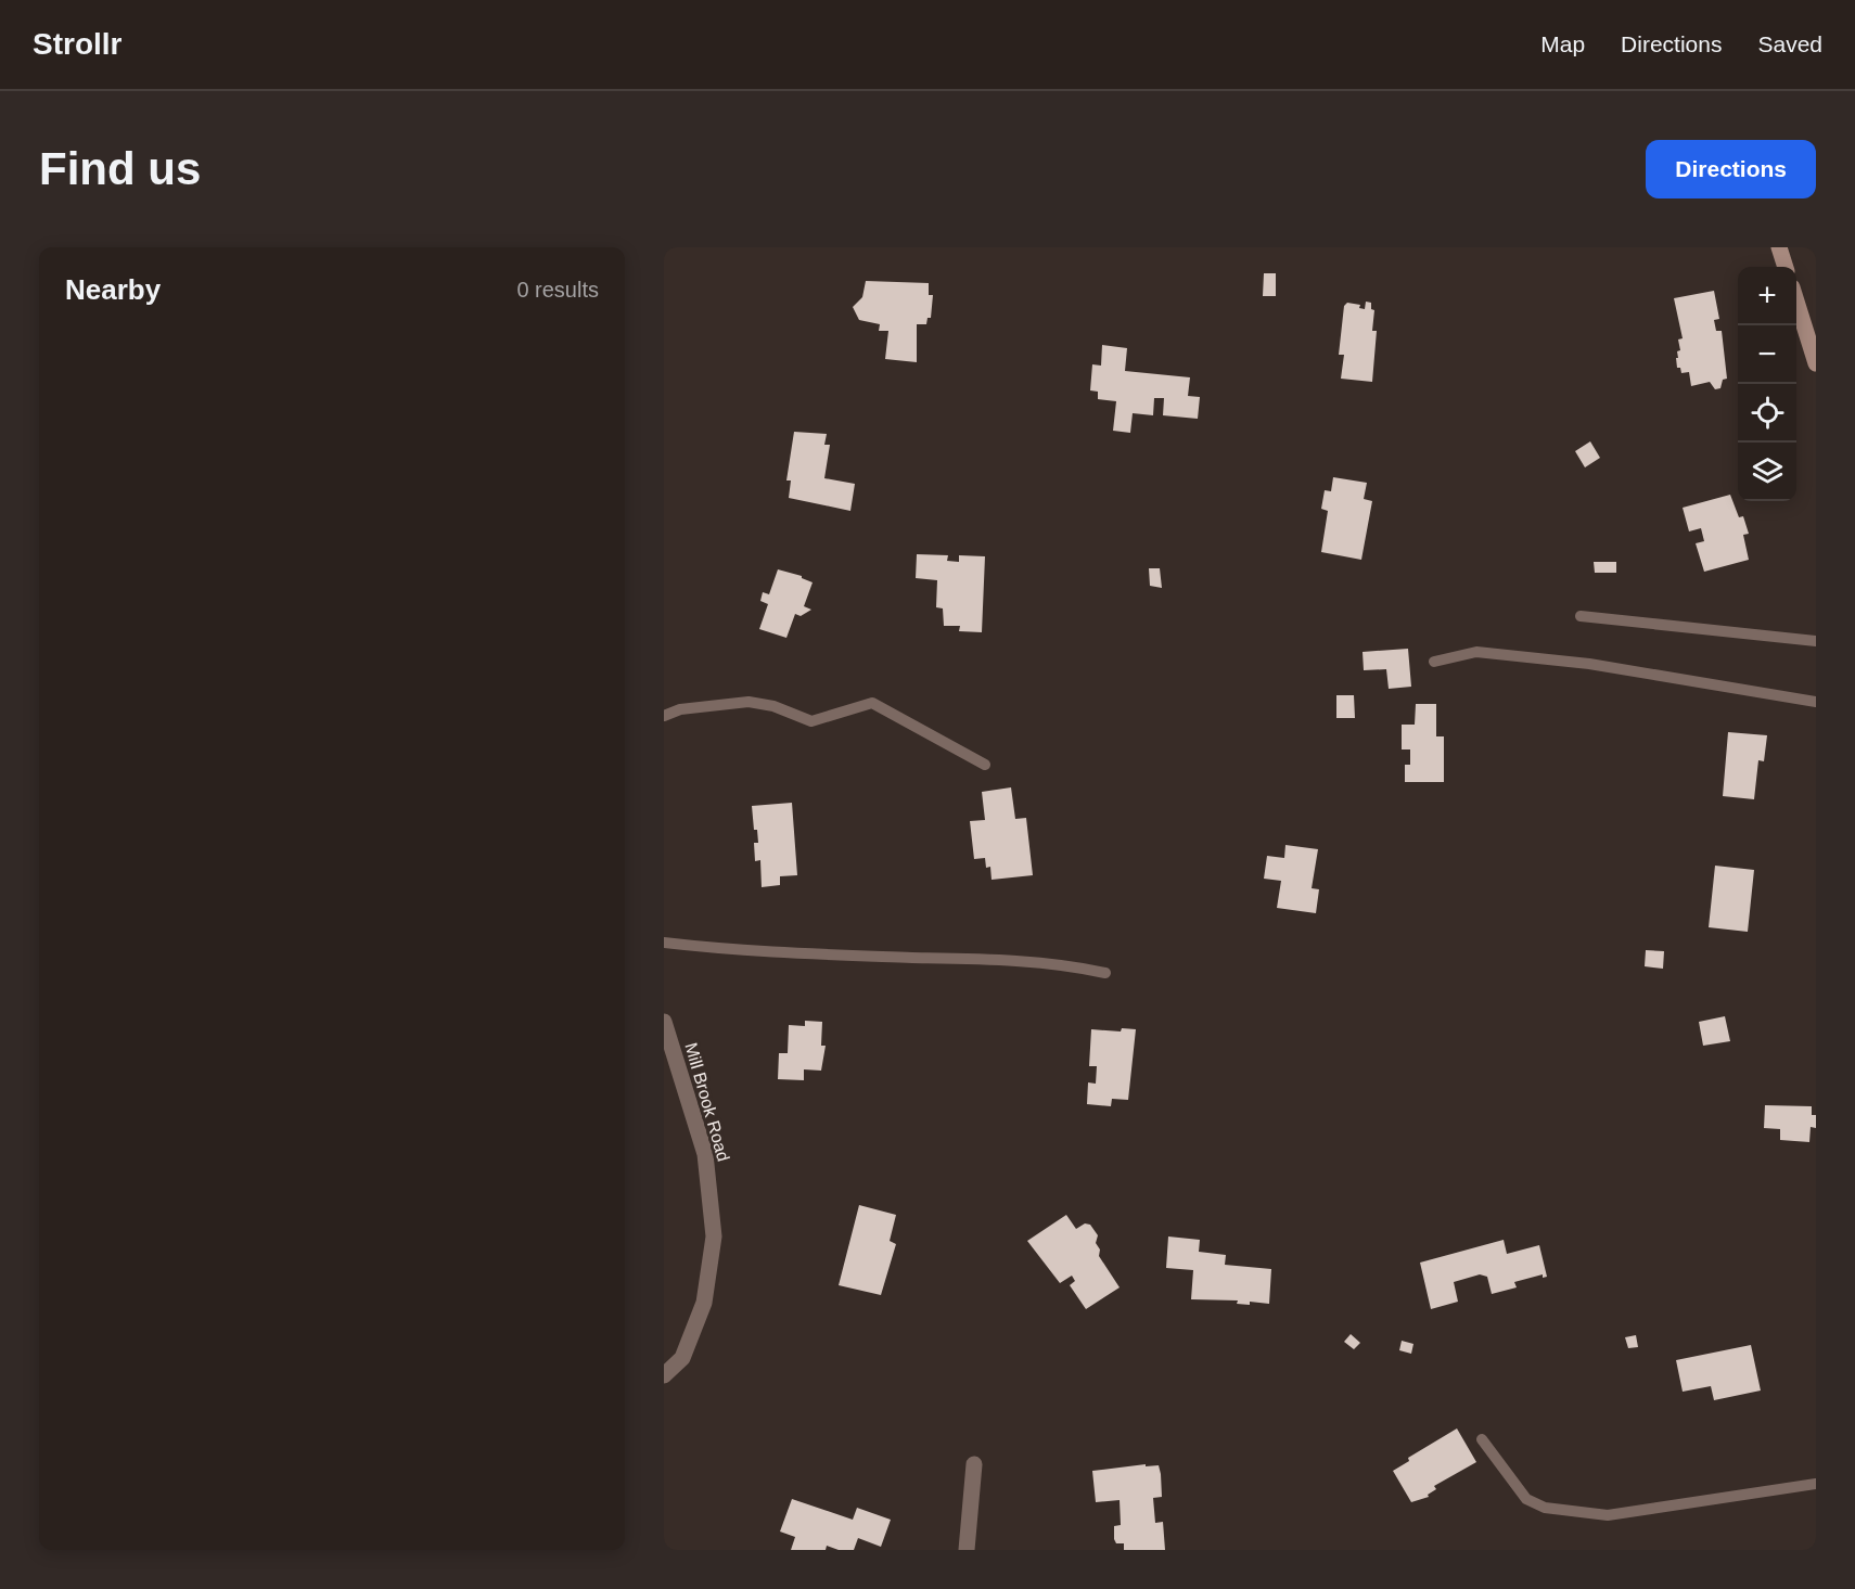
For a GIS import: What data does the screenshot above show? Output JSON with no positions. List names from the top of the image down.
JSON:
{
  "streets": {
    "street": ["Mill Brook Road"]
  },
  "page": {
    "header": "Strollr",
    "nav": ["Map", "Directions", "Saved"],
    "buttons": "Directions",
    "title": "Find us",
    "heading": ["Nearby", "0 results"],
    "map_buttons": ["+", "−"]
  }
}
